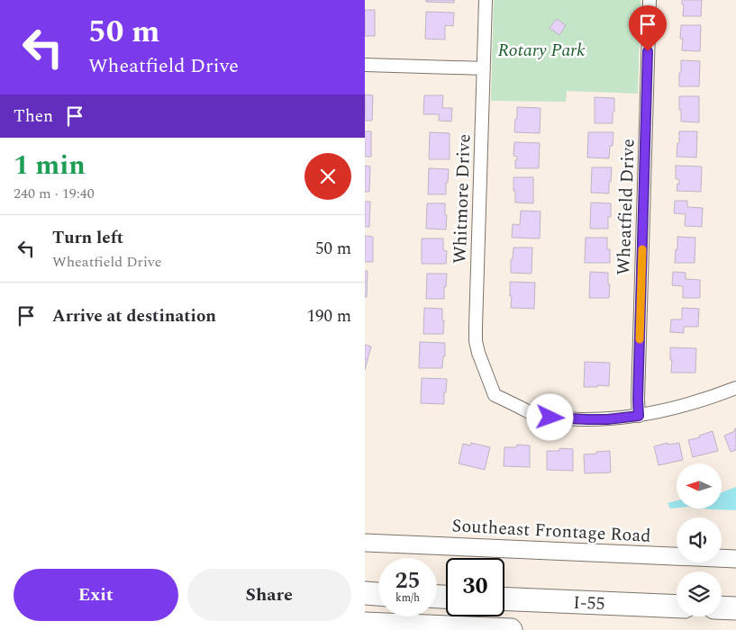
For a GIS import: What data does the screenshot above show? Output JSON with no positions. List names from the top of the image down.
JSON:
{
  "streets": {
    "highway": ["I-55"],
    "street": ["Whitmore Drive", "Wheatfield Drive", "Southeast Frontage Road"]
  },
  "crossings": [
    ["Whitmore Drive", "Wheatfield Drive"]
  ],
  "parks": ["Rotary Park"],
  "north": "left",
  "page": {
    "turn": ["50 m", "Wheatfield Drive"],
    "then": "Then",
    "heading": ["1 min", "240 m · 19:40"],
    "list": [
      {
        "name": "Turn left",
        "note": "Wheatfield Drive",
        "value": "50 m"
      },
      {
        "name": "Arrive at destination",
        "value": "190 m"
      }
    ],
    "speed": "25 km/h",
    "limit": "30",
    "buttons": ["Exit", "Share"]
  }
}
